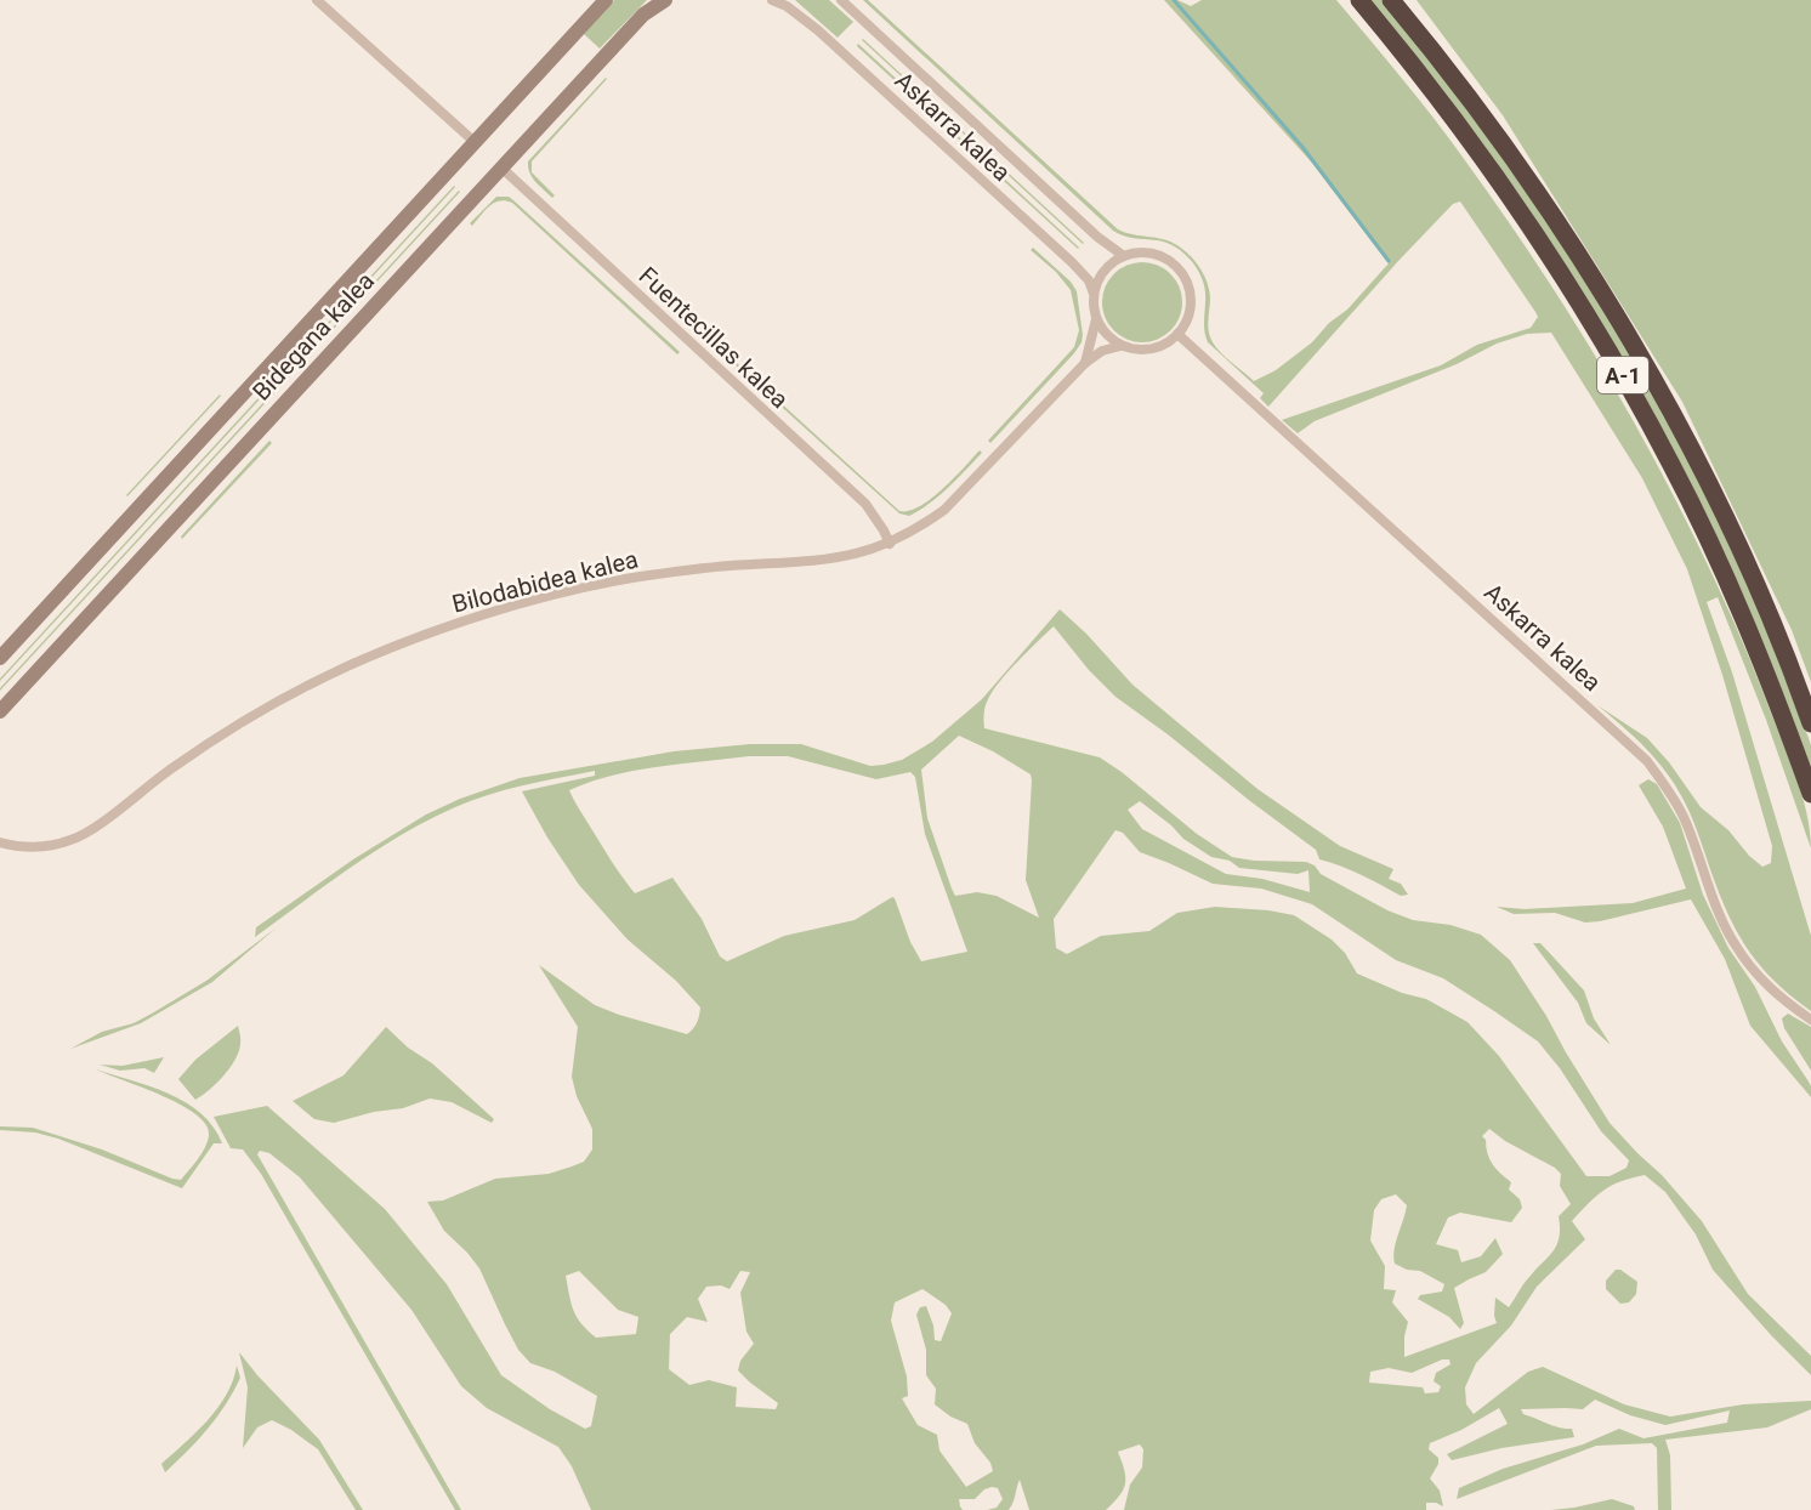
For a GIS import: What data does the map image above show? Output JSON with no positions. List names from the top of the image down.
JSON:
{
  "streets": {
    "highway": ["A-1"],
    "street": [
      "Askarra kalea",
      "Bidegana kalea",
      "Fuentecillas kalea",
      "Bilodabidea kalea"
    ]
  },
  "crossings": [
    ["Askarra kalea", "Bilodabidea kalea"],
    ["Bidegana kalea", "Fuentecillas kalea"],
    ["Fuentecillas kalea", "Bilodabidea kalea"]
  ]
}
